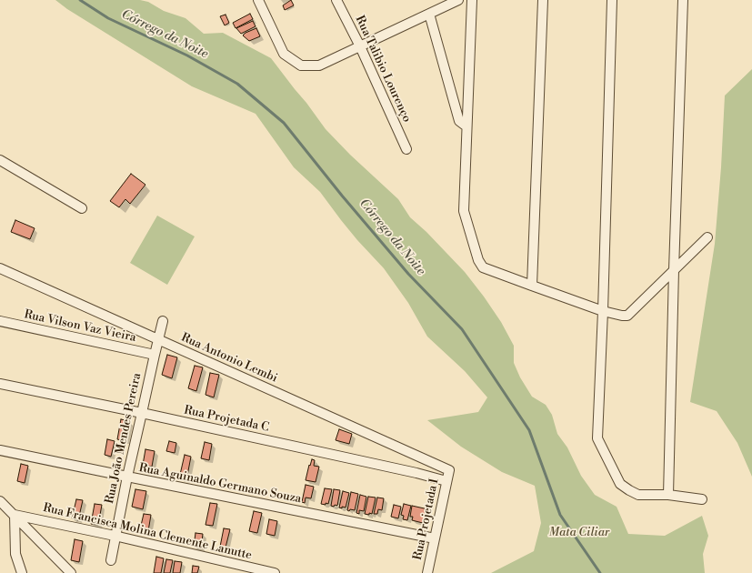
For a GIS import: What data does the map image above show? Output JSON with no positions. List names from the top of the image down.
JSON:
{
  "streets": {
    "street": [
      "Rua Talibio Lourenço",
      "Rua Vilson Vaz Vieira",
      "Rua Antonio Lembi",
      "Rua Projetada C",
      "Rua João Mendes Pereira",
      "Rua Aguinaldo Germano Souza",
      "Rua Projetada I",
      "Rua Francisca Molina Clemente Lanutte"
    ]
  },
  "crossings": [
    ["Rua Vilson Vaz Vieira", "Rua João Mendes Pereira"],
    ["Rua Antonio Lembi", "Rua João Mendes Pereira"],
    ["Rua Antonio Lembi", "Rua Projetada I"],
    ["Rua Projetada C", "Rua João Mendes Pereira"],
    ["Rua Projetada C", "Rua Projetada I"],
    ["Rua João Mendes Pereira", "Rua Aguinaldo Germano Souza"],
    ["Rua João Mendes Pereira", "Rua Francisca Molina Clemente Lanutte"],
    ["Rua Aguinaldo Germano Souza", "Rua Projetada I"]
  ],
  "water": ["Córrego da Noite"],
  "parks": ["Mata Ciliar"]
}
